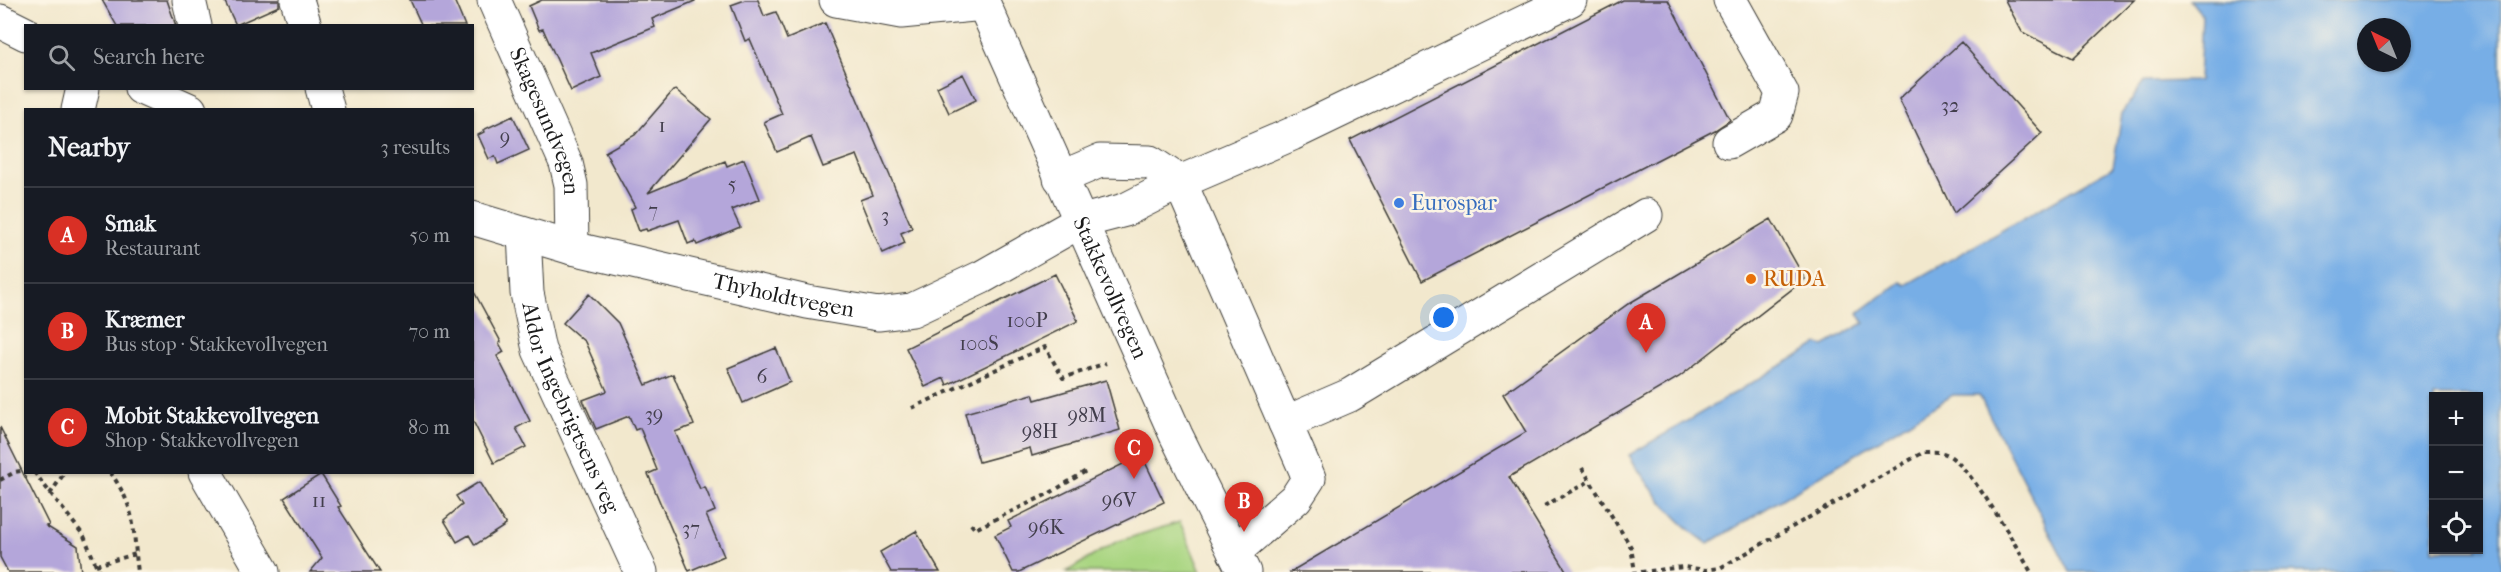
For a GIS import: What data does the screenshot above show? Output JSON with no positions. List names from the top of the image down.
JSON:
{
  "streets": {
    "street": [
      "Skagesundvegen",
      "Stakkevollvegen",
      "Thyholdtvegen",
      "Aldor Ingebrigtsens veg"
    ]
  },
  "crossings": [
    ["Skagesundvegen", "Thyholdtvegen"],
    ["Stakkevollvegen", "Thyholdtvegen"],
    ["Thyholdtvegen", "Aldor Ingebrigtsens veg"]
  ],
  "places": ["Eurospar", "RUDA"],
  "house_numbers": [
    "32",
    "1",
    "9",
    "5",
    "7",
    "3",
    "100P",
    "100S",
    "6",
    "39",
    "98M",
    "98H",
    "11",
    "96V",
    "96K",
    "37"
  ],
  "north": "top left",
  "page": {
    "search": "Search here",
    "heading": ["Nearby", "3 results"],
    "list": [
      {
        "mark": "A",
        "name": "Smak",
        "note": "Restaurant",
        "value": "50 m"
      },
      {
        "mark": "B",
        "name": "Kræmer",
        "note": "Bus stop · Stakkevollvegen",
        "value": "70 m"
      },
      {
        "mark": "C",
        "name": "Mobit Stakkevollvegen",
        "note": "Shop · Stakkevollvegen",
        "value": "80 m"
      }
    ],
    "pins": ["A", "C", "B"],
    "map_buttons": ["+", "−"]
  }
}
